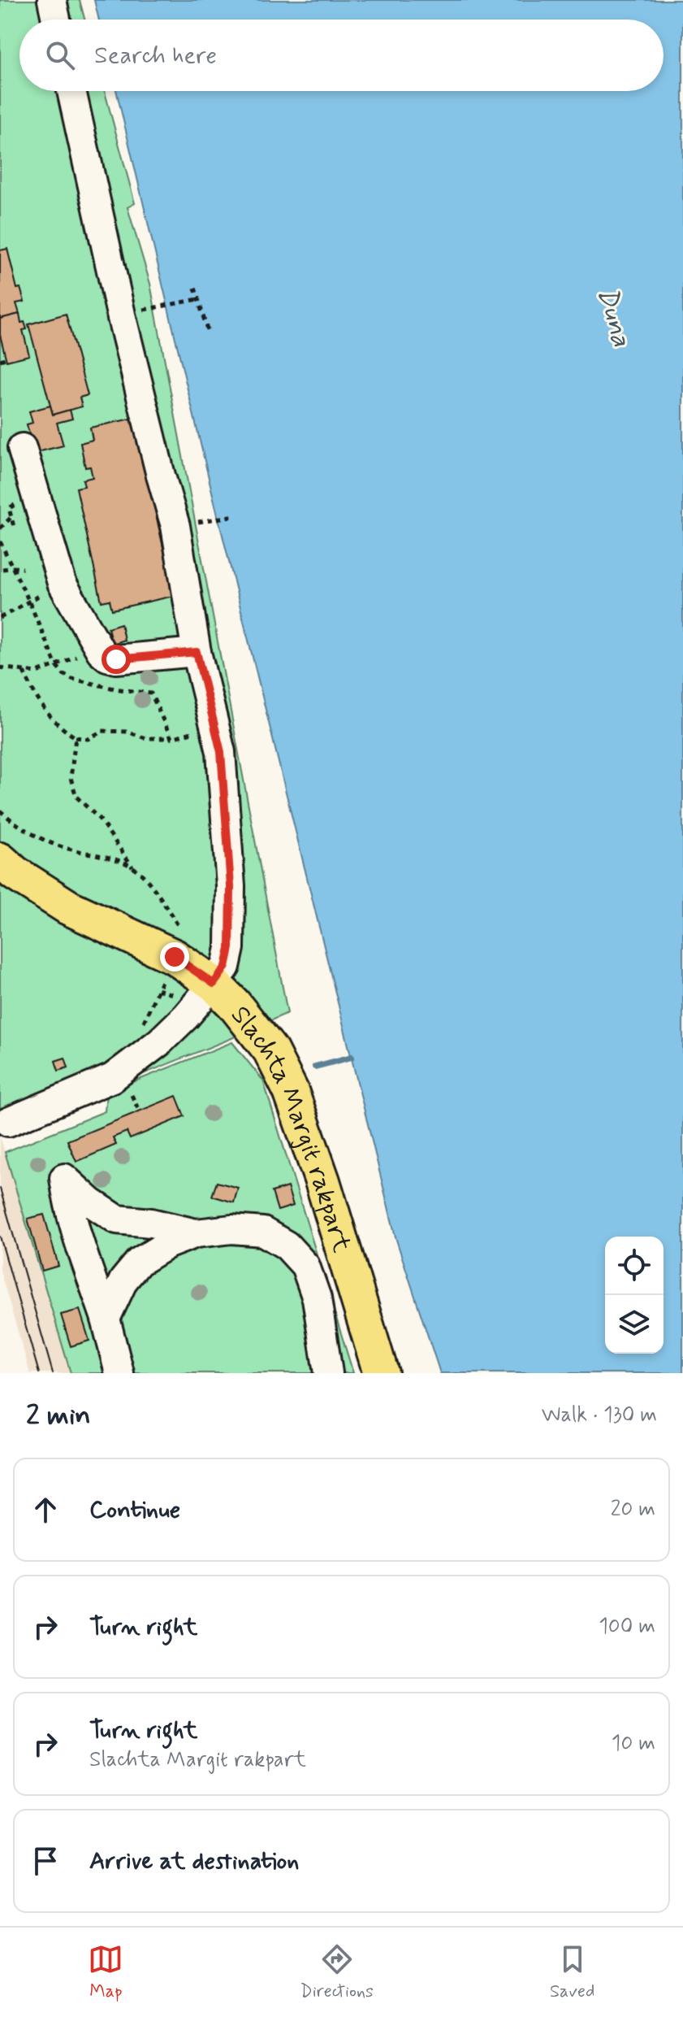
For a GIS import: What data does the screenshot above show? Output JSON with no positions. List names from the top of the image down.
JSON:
{
  "streets": {
    "main road": ["Slachta Margit rakpart"]
  },
  "water": ["Duna"],
  "page": {
    "search": "Search here",
    "heading": ["2 min", "Walk · 130 m"],
    "list": [
      ["Continue", "20 m"],
      ["Turn right", "100 m"],
      ["Turn right", "Slachta Margit rakpart", "10 m"],
      "Arrive at destination"
    ],
    "nav": ["Map", "Directions", "Saved"]
  }
}
